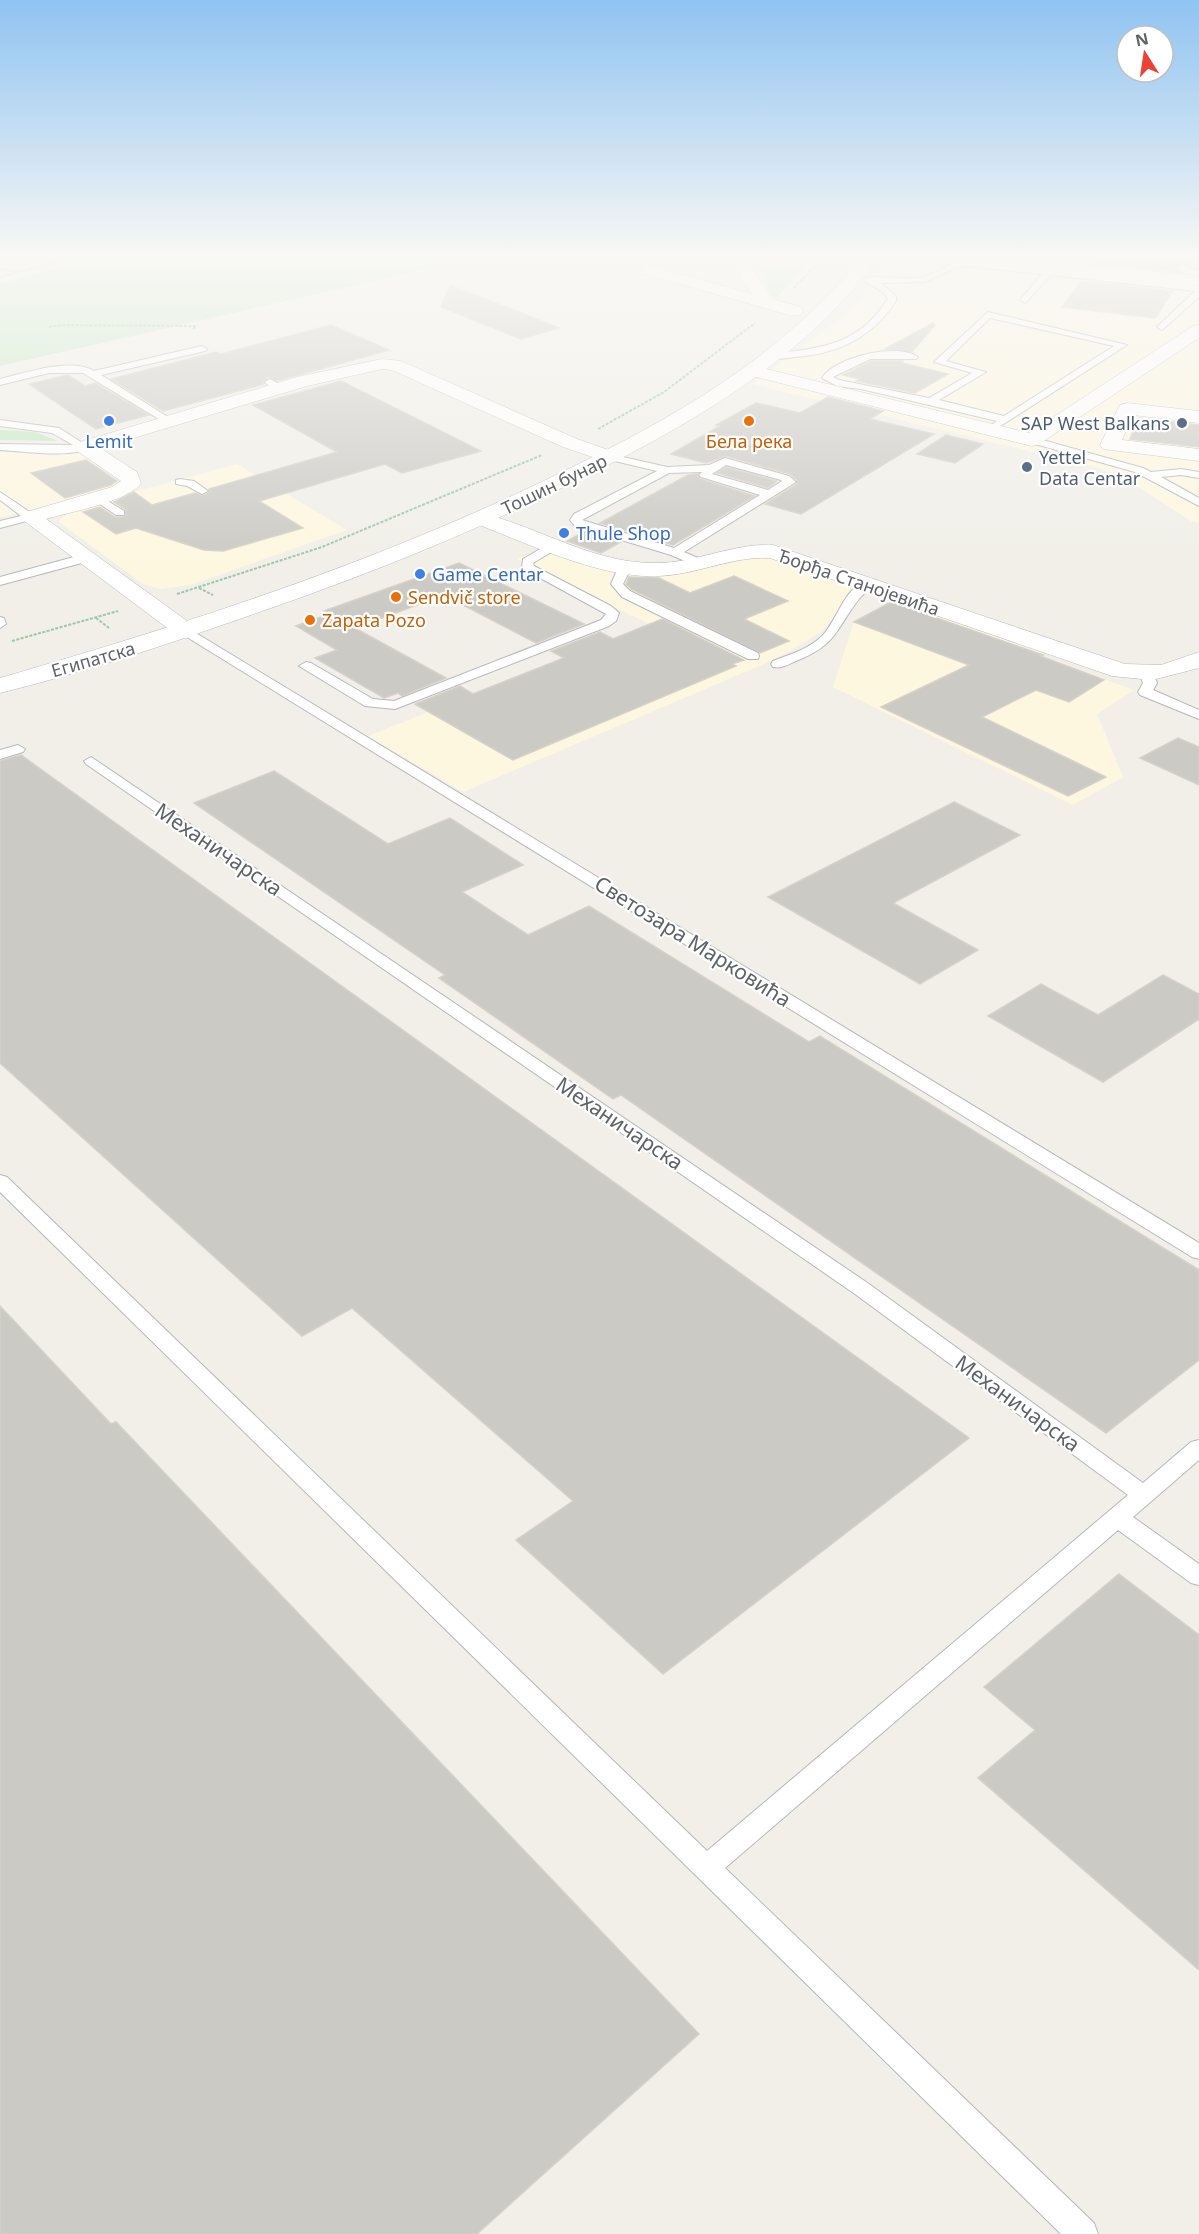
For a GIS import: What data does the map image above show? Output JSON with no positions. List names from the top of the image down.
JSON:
{
  "streets": {
    "street": ["Тошин бунар", "Ђорђа Станојевића", "Египатска"],
    "lane": ["Механичарска", "Светозара Марковића"]
  },
  "crossings": [
    ["Тошин бунар", "Ђорђа Станојевића"],
    ["Тошин бунар", "Египатска"],
    ["Тошин бунар", "Светозара Марковића"],
    ["Египатска", "Светозара Марковића"]
  ],
  "places": [
    "Lemit",
    "Бела река",
    "SAP West Balkans",
    "Yettel Data Centar",
    "Thule Shop",
    "Game Centar",
    "Sendvič store",
    "Zapata Pozo"
  ],
  "north": "top"
}
